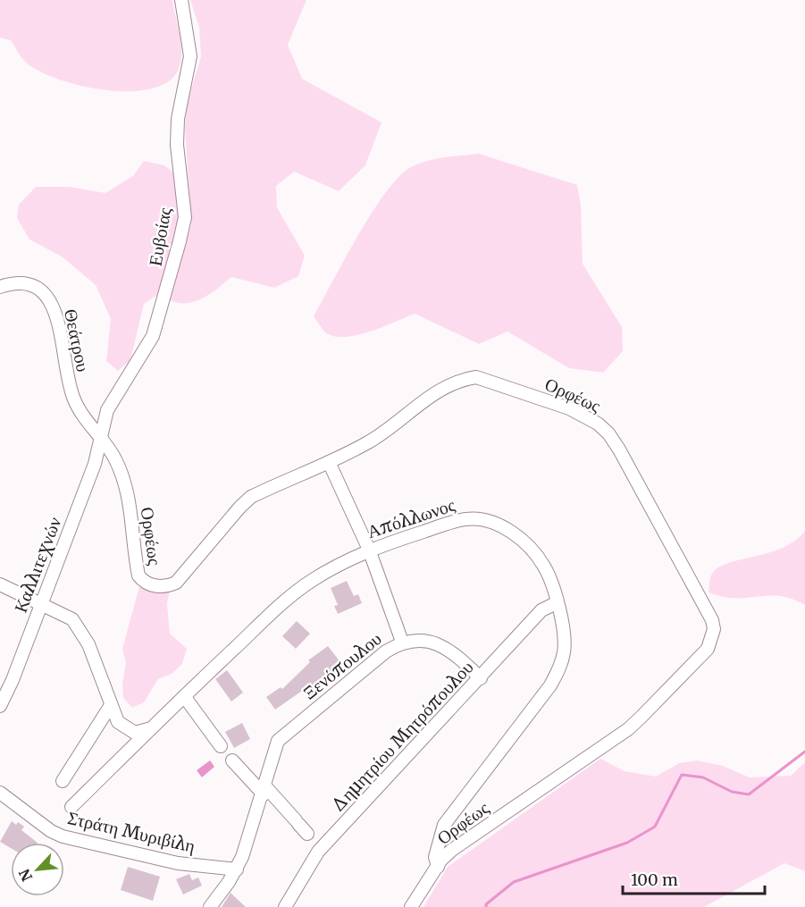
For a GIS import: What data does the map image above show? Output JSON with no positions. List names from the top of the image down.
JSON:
{
  "streets": {
    "street": [
      "Ευβοίας",
      "Θεάτρου",
      "Ορφέως",
      "Απόλλωνος",
      "Καλλιτεχνών",
      "Ξενόπουλου",
      "Δημητρίου Μητρόπουλου",
      "Στράτη Μυριβίλη"
    ]
  },
  "crossings": [
    ["Ευβοίας", "Θεάτρου"],
    ["Ευβοίας", "Ορφέως"],
    ["Ευβοίας", "Καλλιτεχνών"],
    ["Θεάτρου", "Ορφέως"],
    ["Θεάτρου", "Καλλιτεχνών"],
    ["Ορφέως", "Απόλλωνος"],
    ["Ορφέως", "Καλλιτεχνών"],
    ["Απόλλωνος", "Δημητρίου Μητρόπουλου"],
    ["Ξενόπουλου", "Δημητρίου Μητρόπουλου"],
    ["Ξενόπουλου", "Στράτη Μυριβίλη"]
  ],
  "scale_bar": "100 m",
  "north": "bottom left"
}
